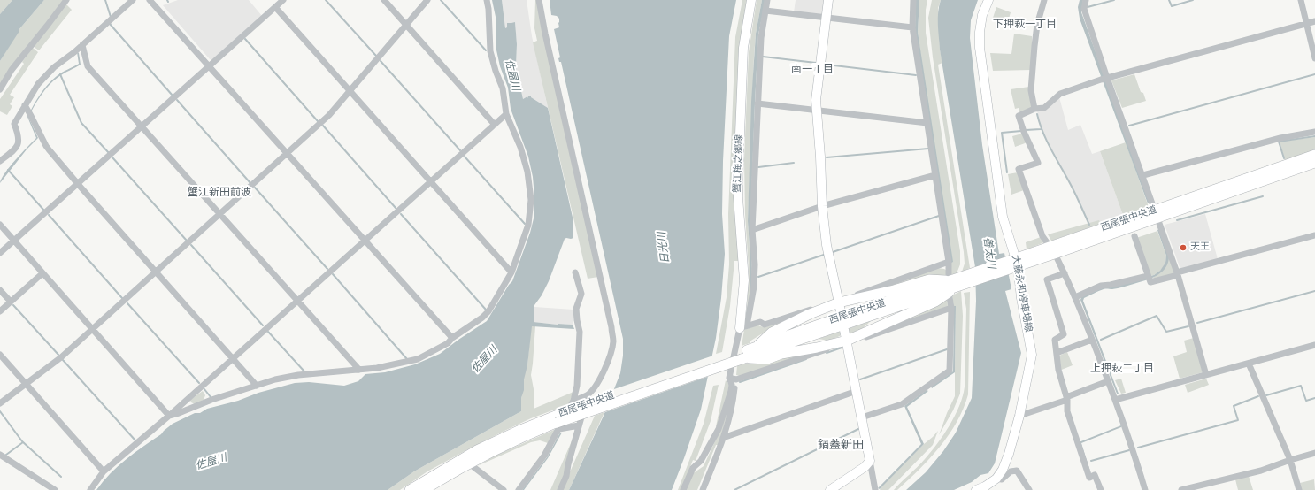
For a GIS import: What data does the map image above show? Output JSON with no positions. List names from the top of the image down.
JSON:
{
  "streets": {
    "main road": ["蟹江梅之郷線", "西尾張中央道", "大藤永和停車場線"]
  },
  "crossings": [
    ["西尾張中央道", "大藤永和停車場線"]
  ],
  "districts": [
    "下押萩一丁目",
    "南一丁目",
    "蟹江新田前波",
    "上押萩二丁目",
    "鍋蓋新田"
  ],
  "water": ["佐屋川", "日光川", "善太川"],
  "places": ["天王"]
}
